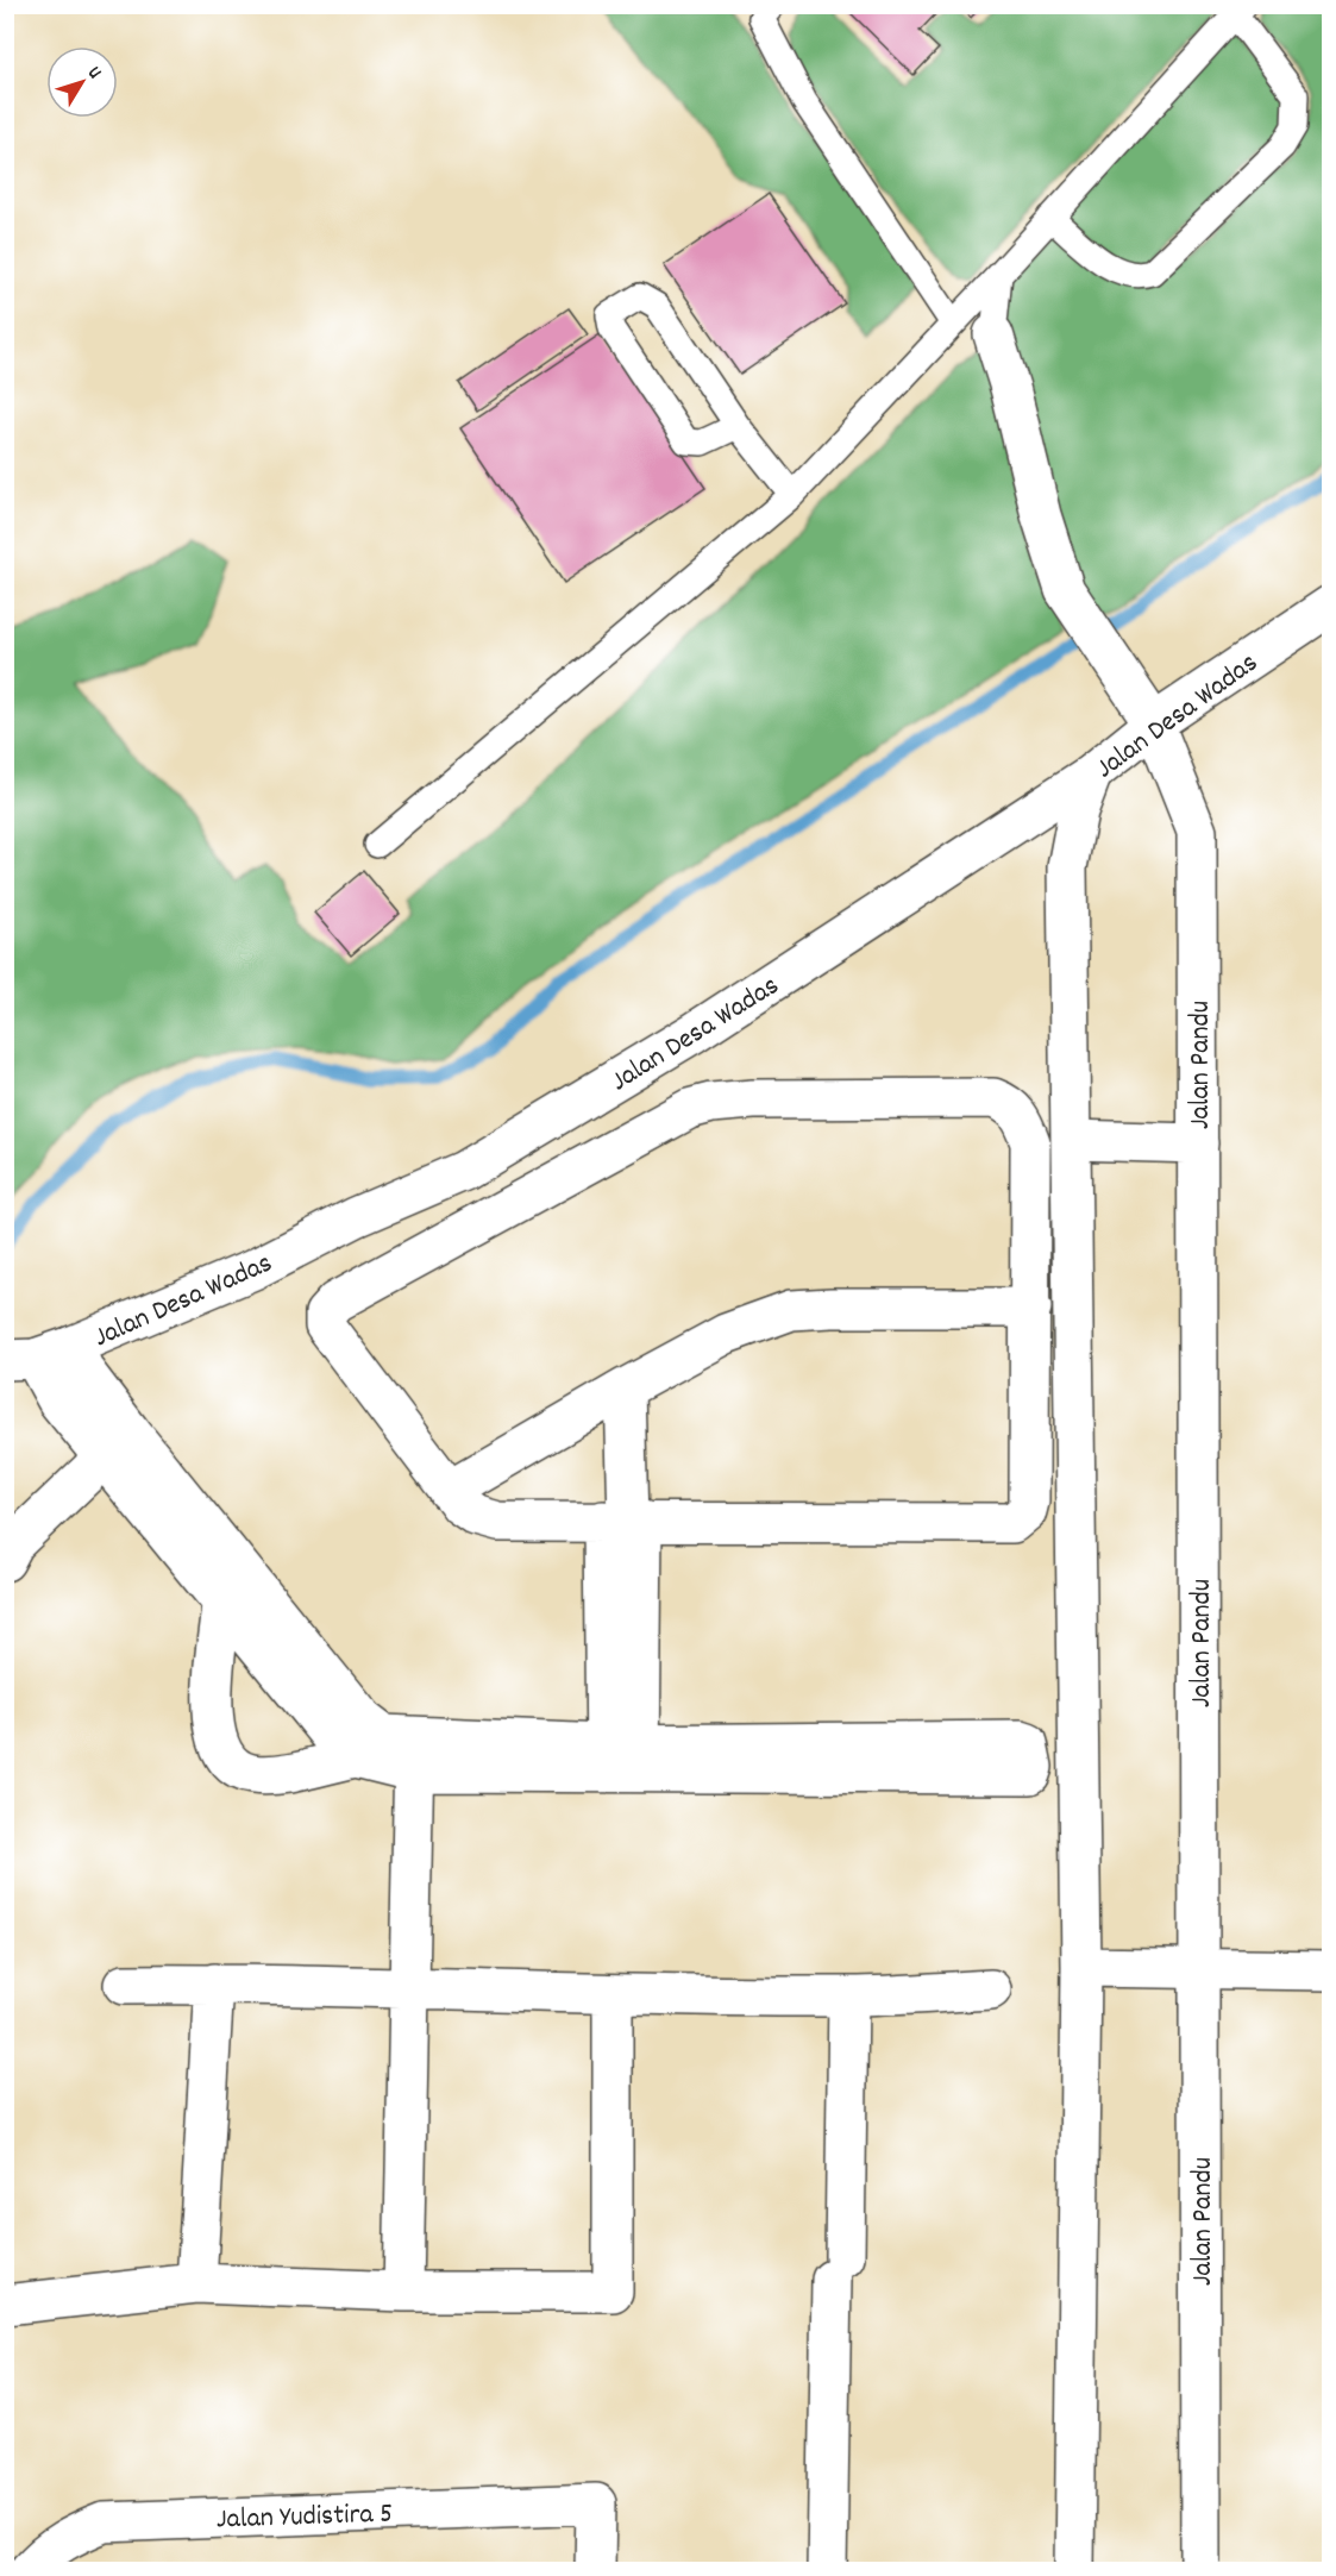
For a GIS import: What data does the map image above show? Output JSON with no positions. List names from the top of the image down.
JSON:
{
  "streets": {
    "street": ["Jalan Desa Wadas", "Jalan Pandu", "Jalan Yudistira 5"]
  },
  "crossings": [
    ["Jalan Desa Wadas", "Jalan Pandu"]
  ],
  "north": "top right"
}
